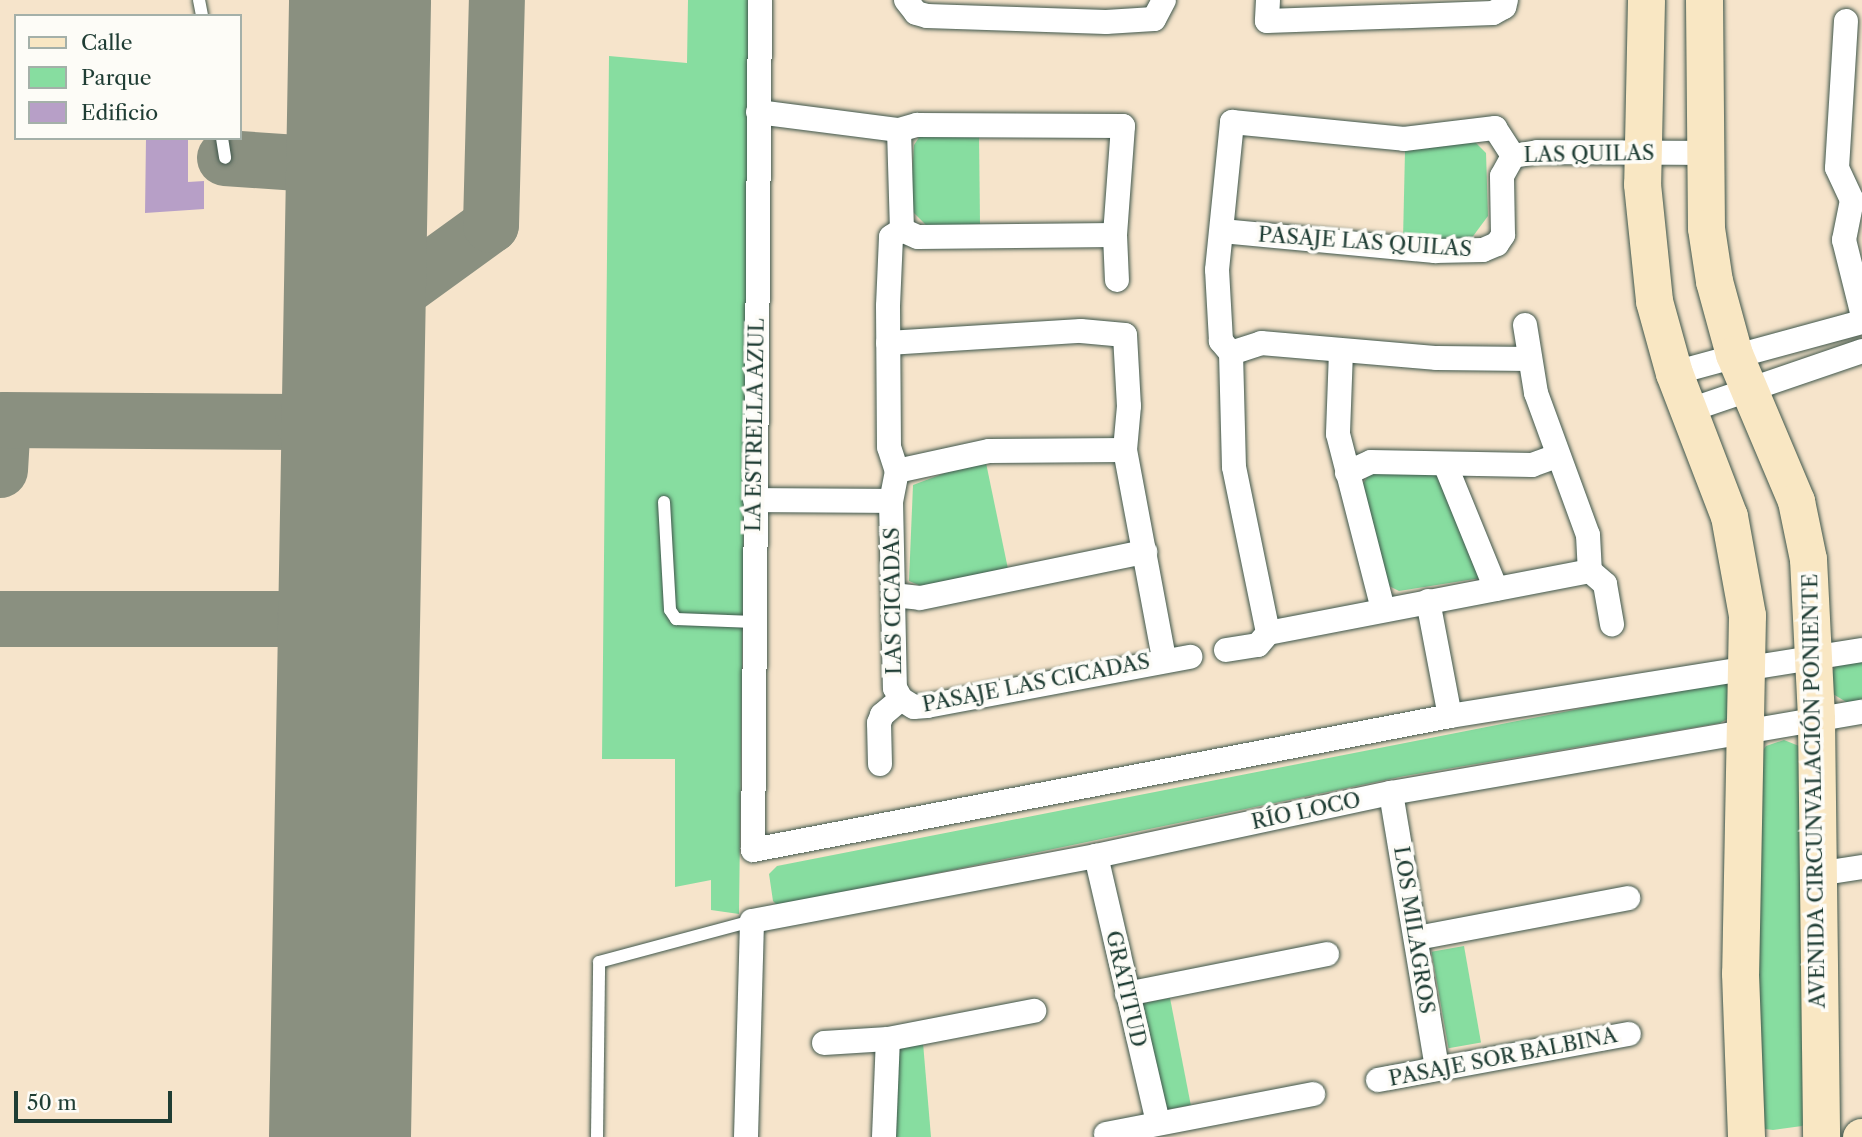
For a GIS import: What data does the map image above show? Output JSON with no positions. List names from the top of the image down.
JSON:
{
  "streets": {
    "street": [
      "LAS QUILAS",
      "PASAJE LAS QUILAS",
      "LA ESTRELLA AZUL",
      "LAS CICADAS",
      "PASAJE LAS CICADAS",
      "AVENIDA CIRCUNVALACIÓN PONIENTE",
      "RÍO LOCO",
      "LOS MILAGROS",
      "GRATITUD",
      "PASAJE SOR BALBINA"
    ]
  },
  "crossings": [
    ["LAS QUILAS", "PASAJE LAS QUILAS"],
    ["LAS QUILAS", "AVENIDA CIRCUNVALACIÓN PONIENTE"],
    ["LA ESTRELLA AZUL", "LAS CICADAS"],
    ["LAS CICADAS", "PASAJE LAS CICADAS"],
    ["AVENIDA CIRCUNVALACIÓN PONIENTE", "RÍO LOCO"],
    ["RÍO LOCO", "LOS MILAGROS"],
    ["RÍO LOCO", "GRATITUD"],
    ["LOS MILAGROS", "PASAJE SOR BALBINA"]
  ],
  "legend": ["Calle", "Parque", "Edificio"],
  "scale_bar": "50 m"
}
